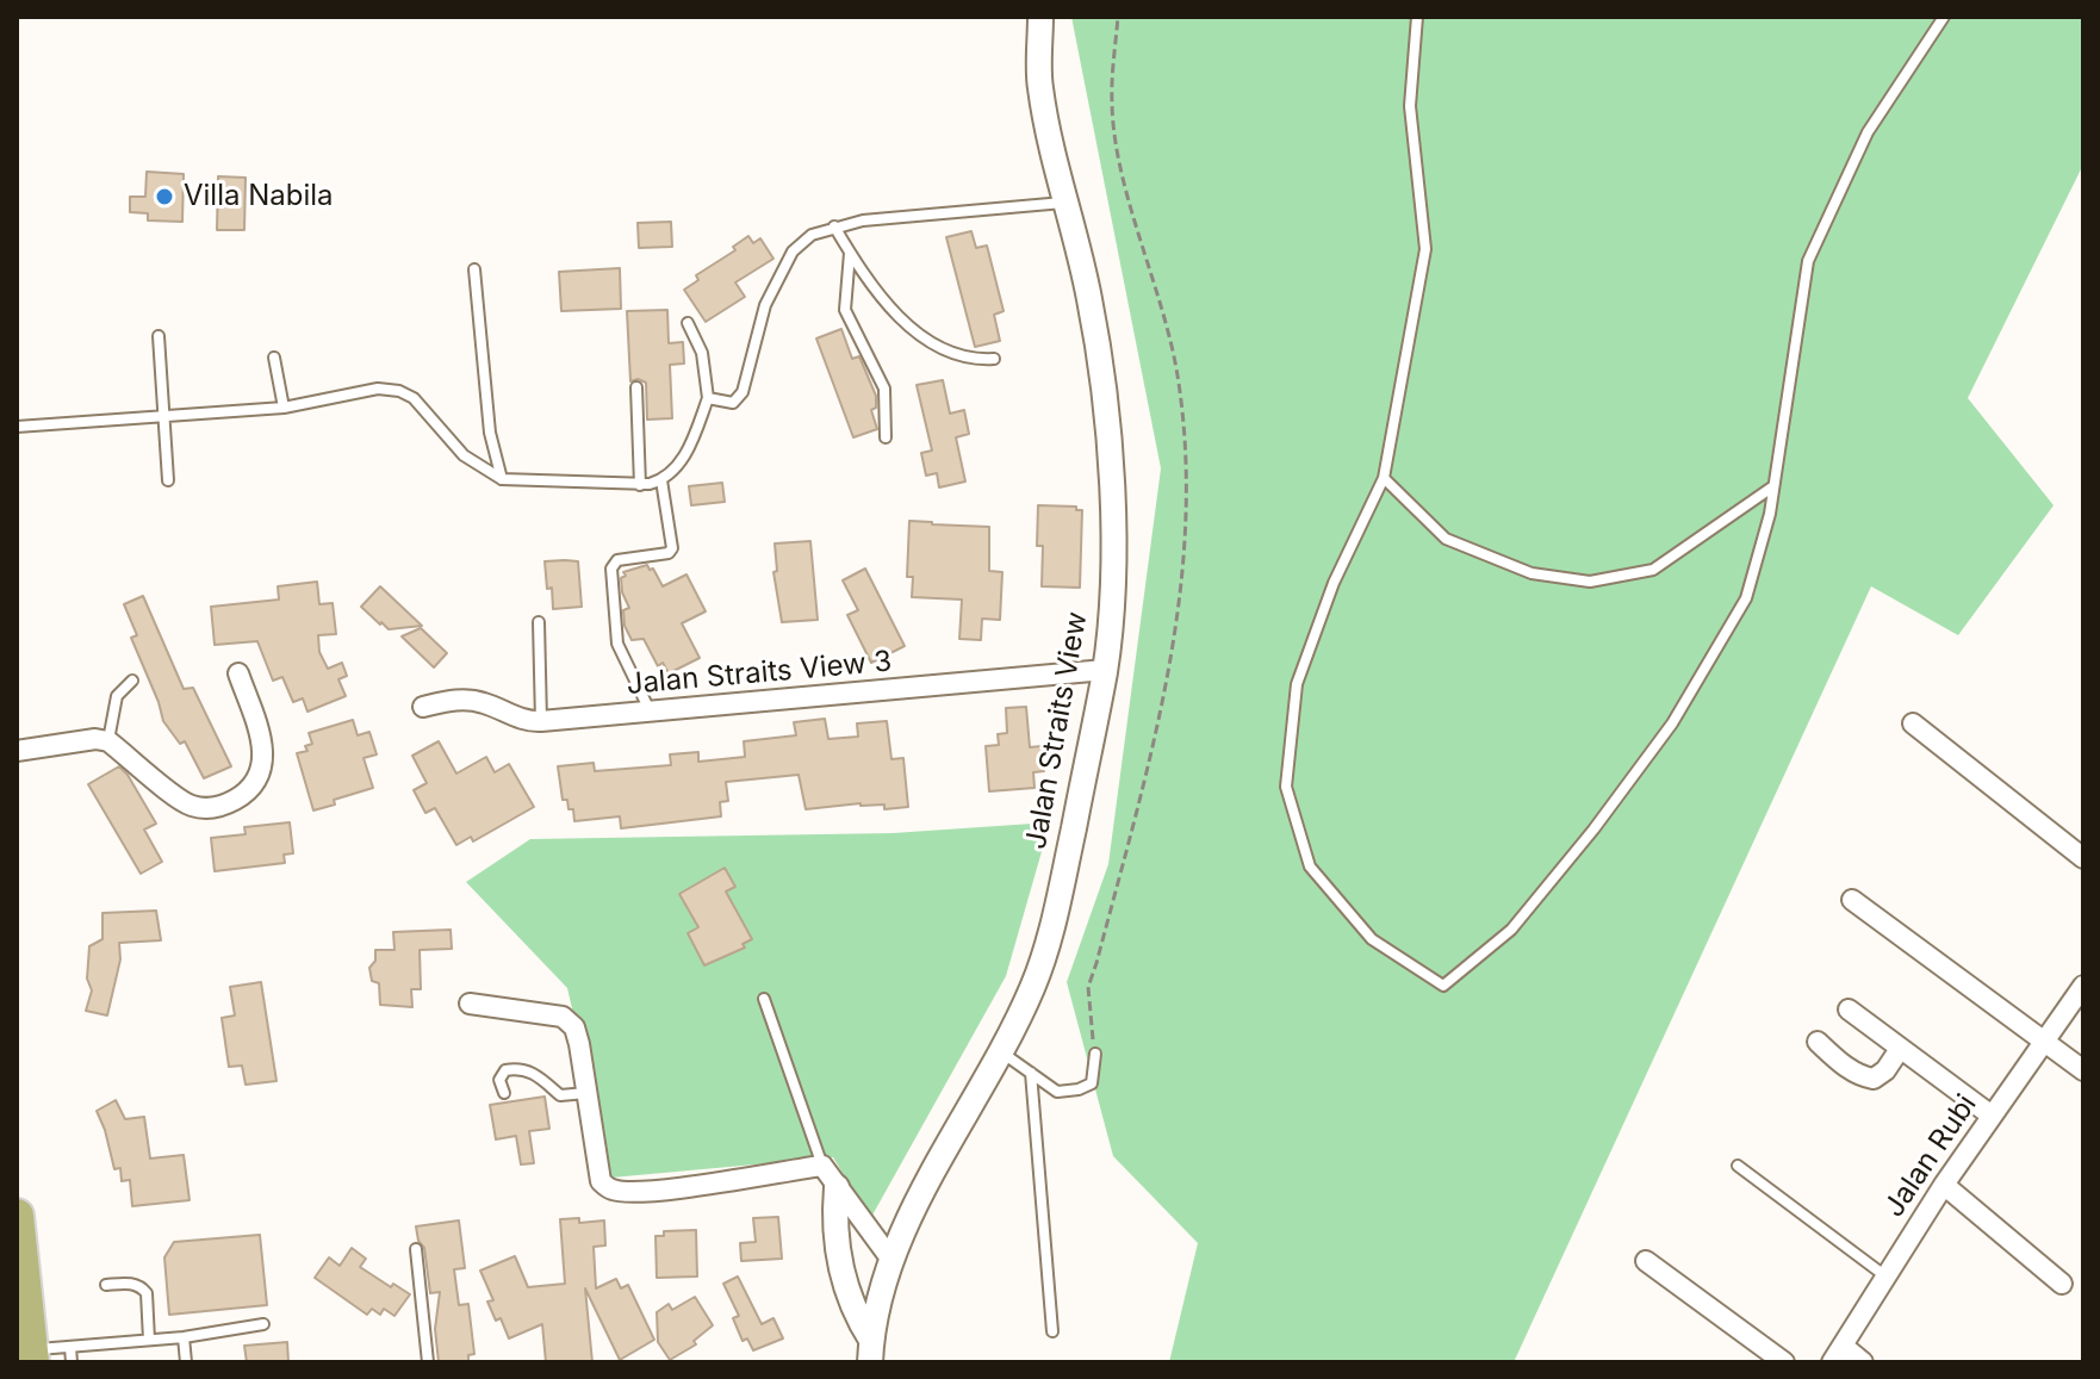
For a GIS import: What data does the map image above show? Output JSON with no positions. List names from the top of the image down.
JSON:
{
  "streets": {
    "street": ["Jalan Straits View 3", "Jalan Straits View", "Jalan Rubi"]
  },
  "crossings": [
    ["Jalan Straits View 3", "Jalan Straits View"]
  ],
  "places": ["Villa Nabila"]
}
